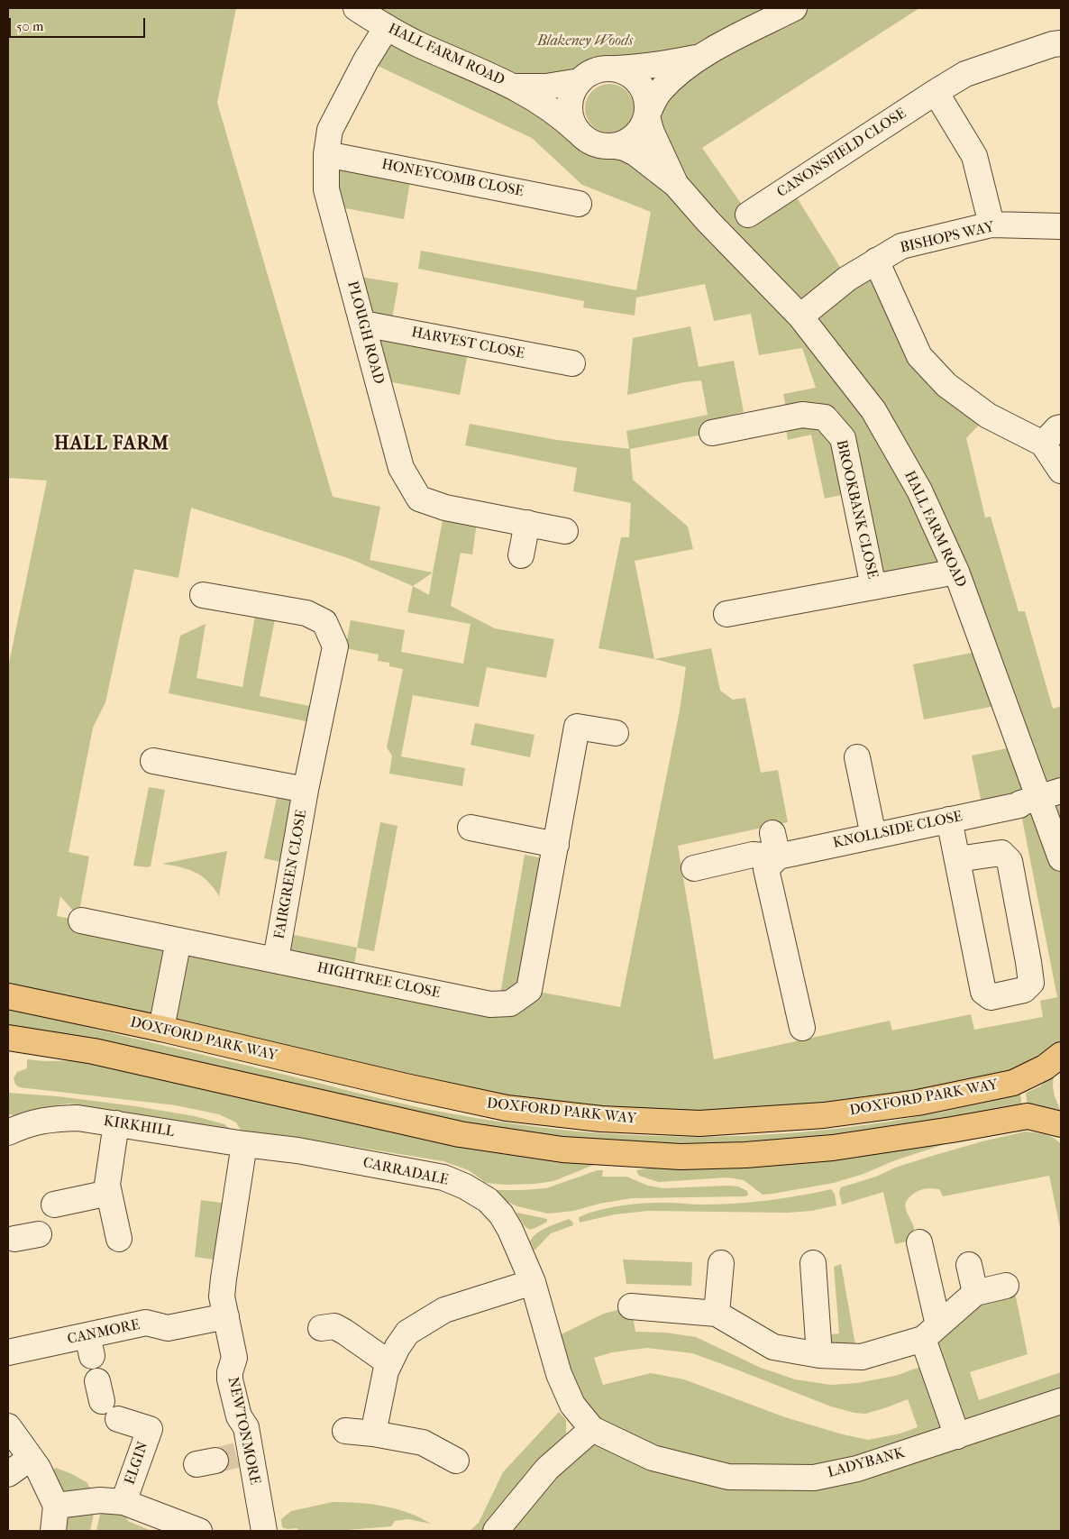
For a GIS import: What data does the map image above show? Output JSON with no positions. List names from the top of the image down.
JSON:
{
  "streets": {
    "main road": ["DOXFORD PARK WAY"],
    "street": [
      "HALL FARM ROAD",
      "CANONSFIELD CLOSE",
      "HONEYCOMB CLOSE",
      "BISHOPS WAY",
      "PLOUGH ROAD",
      "HARVEST CLOSE",
      "BROOKBANK CLOSE",
      "KNOLLSIDE CLOSE",
      "FAIRGREEN CLOSE",
      "HIGHTREE CLOSE",
      "KIRKHILL",
      "CARRADALE",
      "CANMORE",
      "NEWTONMORE",
      "ELGIN",
      "LADYBANK"
    ]
  },
  "crossings": [
    ["HALL FARM ROAD", "BISHOPS WAY"],
    ["HALL FARM ROAD", "PLOUGH ROAD"],
    ["HALL FARM ROAD", "BROOKBANK CLOSE"],
    ["HALL FARM ROAD", "KNOLLSIDE CLOSE"],
    ["HONEYCOMB CLOSE", "PLOUGH ROAD"],
    ["PLOUGH ROAD", "HARVEST CLOSE"],
    ["FAIRGREEN CLOSE", "HIGHTREE CLOSE"],
    ["KIRKHILL", "CARRADALE"],
    ["KIRKHILL", "NEWTONMORE"],
    ["CARRADALE", "LADYBANK"],
    ["CANMORE", "NEWTONMORE"]
  ],
  "districts": ["HALL FARM"],
  "parks": ["Blakeney Woods"],
  "scale_bar": "50 m"
}
